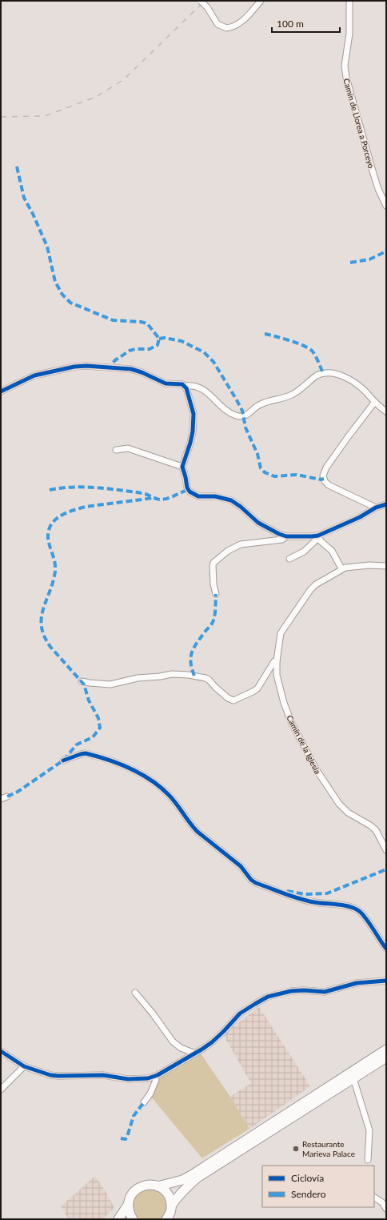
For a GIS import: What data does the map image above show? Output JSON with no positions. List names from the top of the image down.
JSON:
{
  "streets": {
    "street": ["Camín de Llorea a Porceyo", "Camín de la Iglesia"]
  },
  "places": ["Restaurante Marieva Palace"],
  "legend": ["Ciclovía", "Sendero"],
  "scale_bar": "100 m"
}
